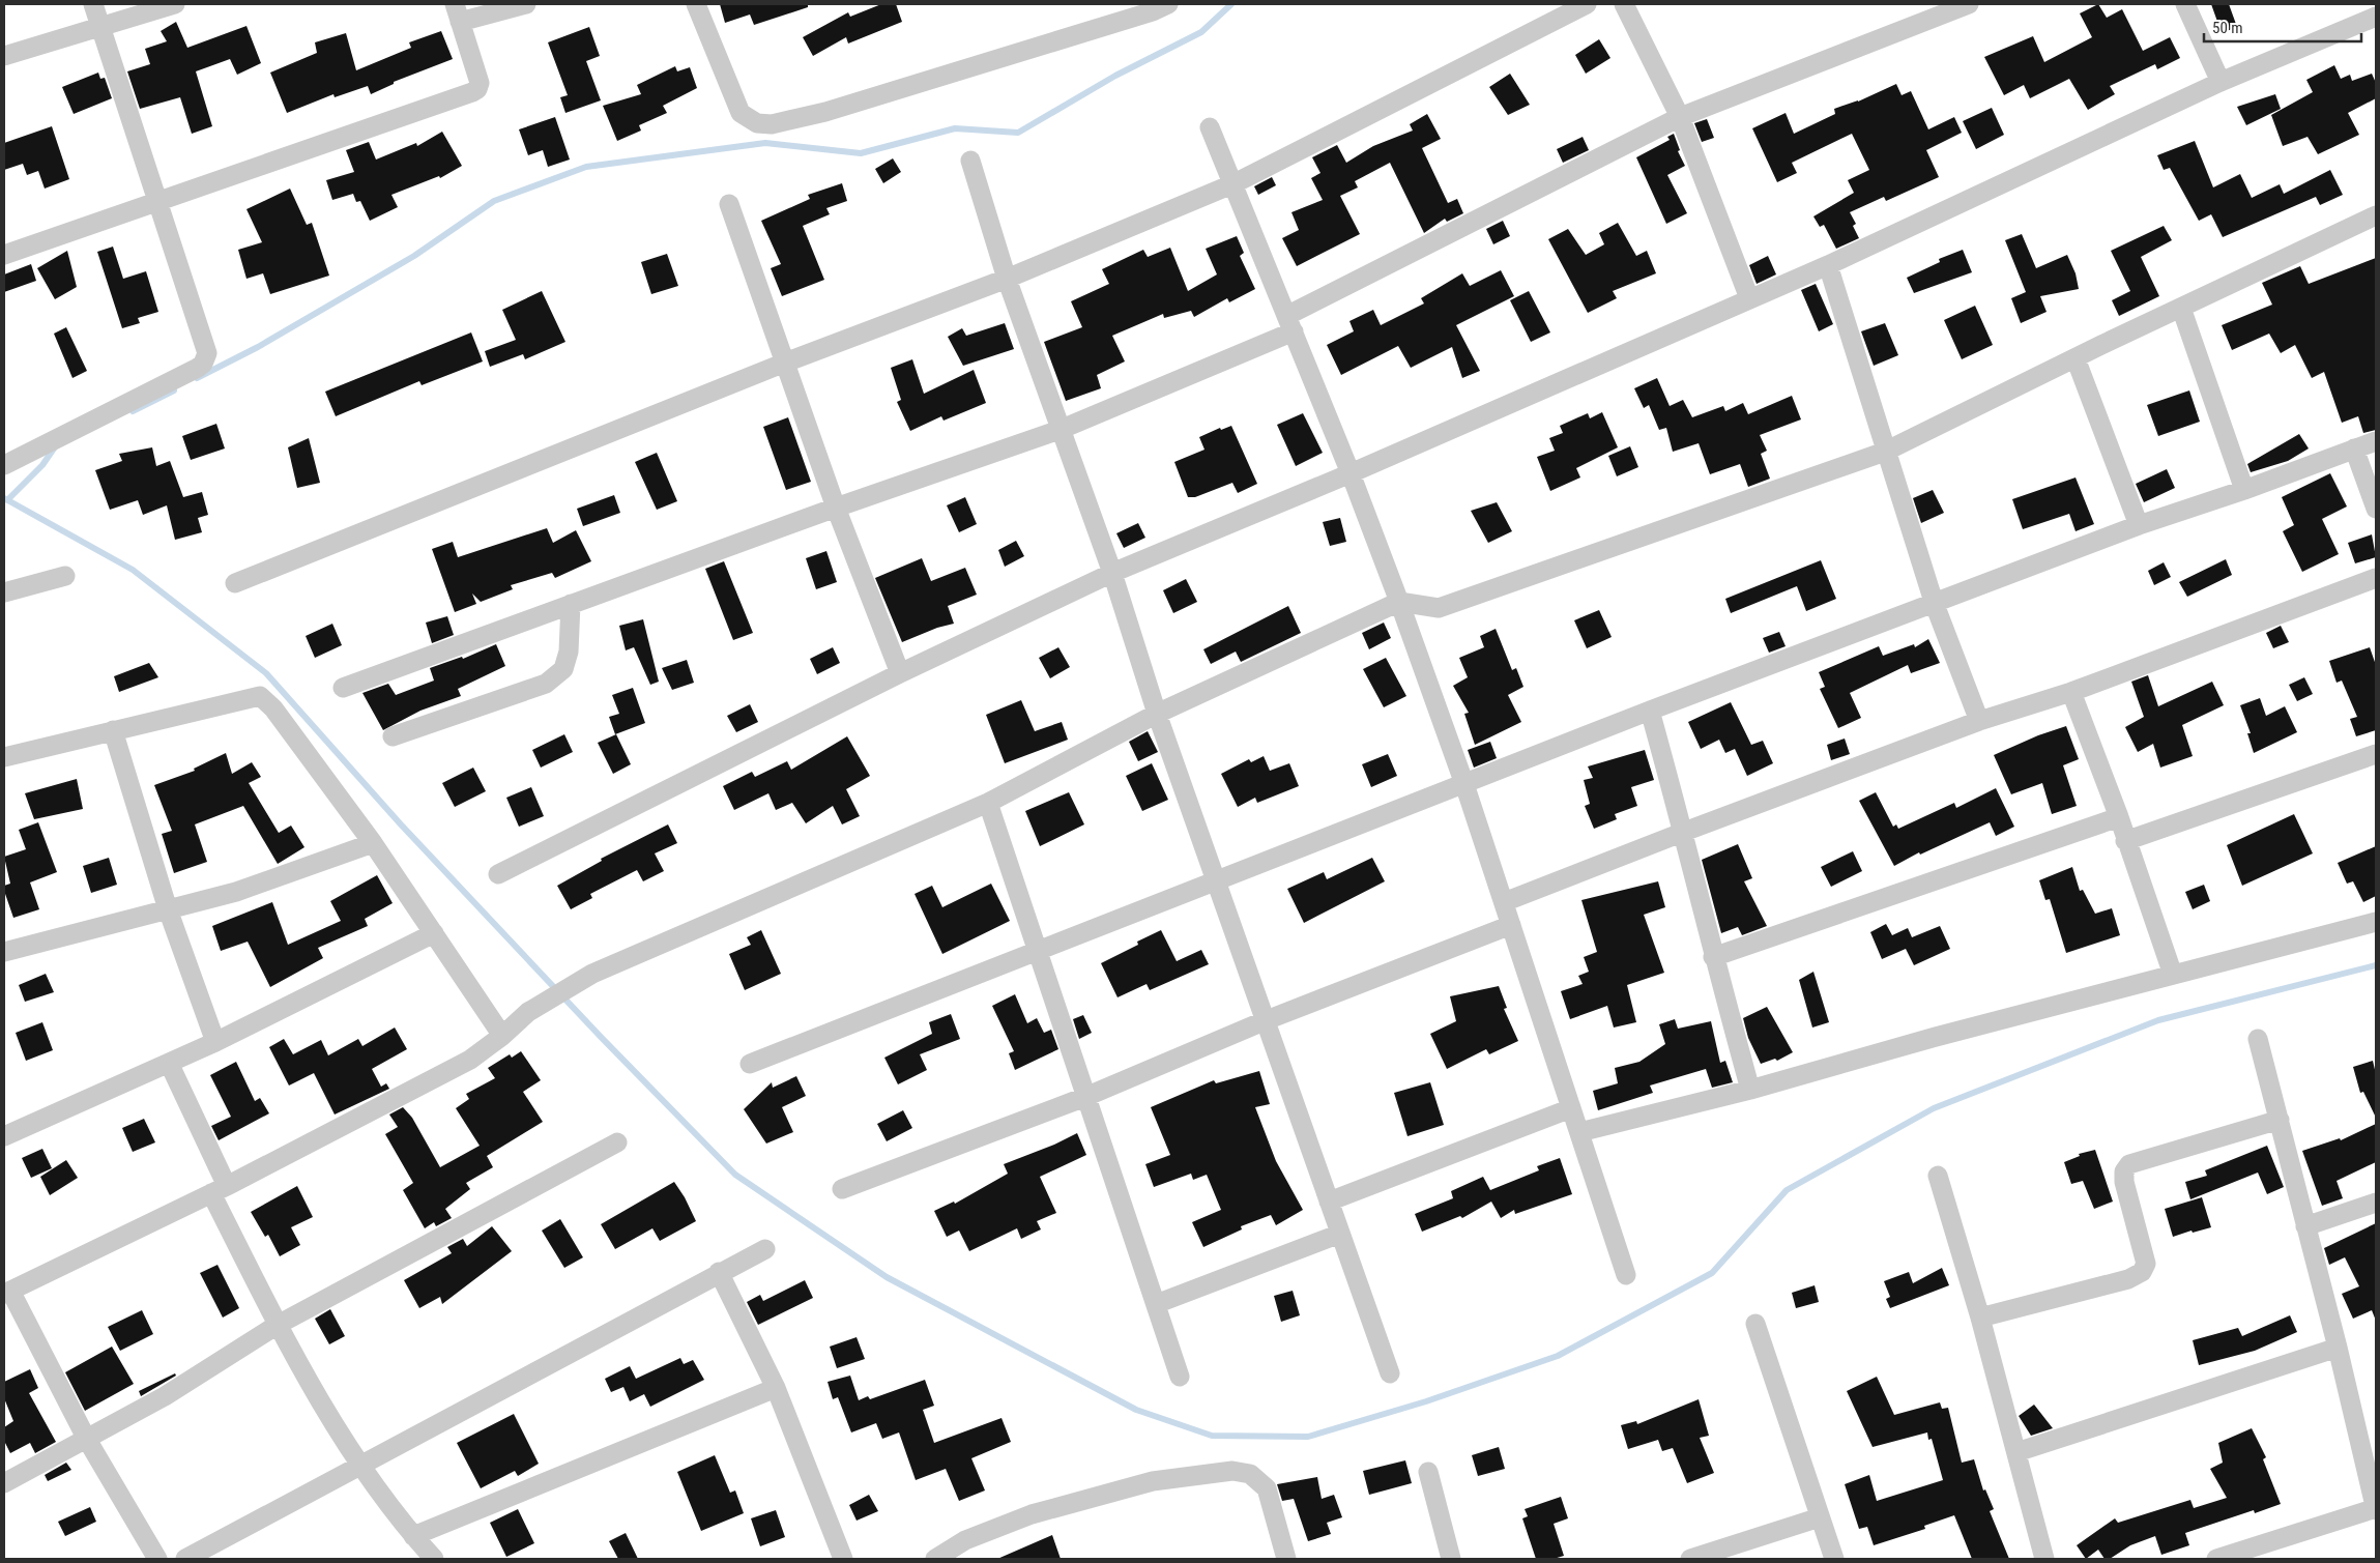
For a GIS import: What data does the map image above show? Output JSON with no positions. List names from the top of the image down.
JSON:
{
  "scale_bar": "50 m"
}
